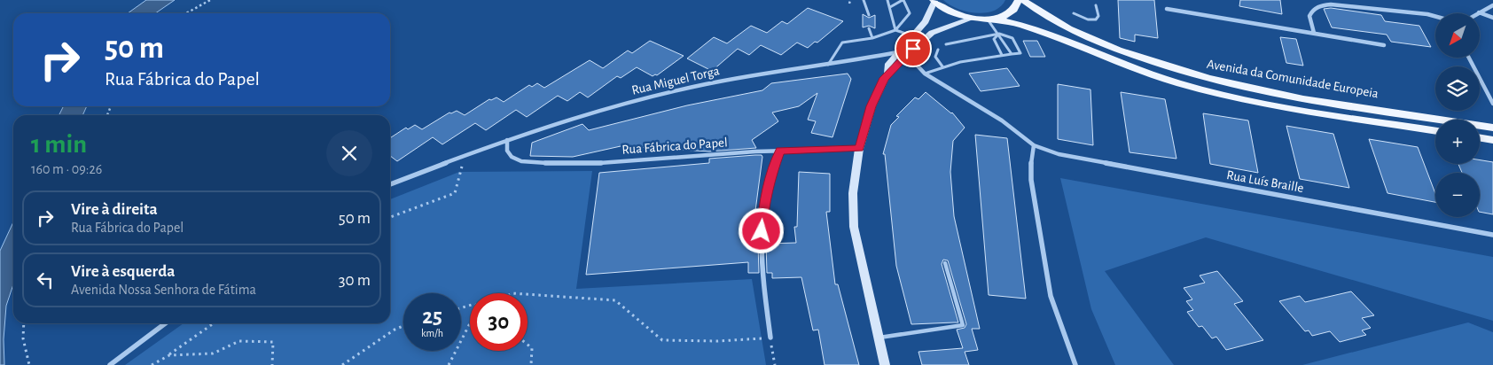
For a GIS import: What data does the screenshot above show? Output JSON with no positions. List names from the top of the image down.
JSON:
{
  "streets": {
    "main road": ["Avenida da Comunidade Europeia"],
    "street": ["Rua Miguel Torga", "Rua Fábrica do Papel", "Rua Luís Braille"]
  },
  "crossings": [
    ["Rua Miguel Torga", "Rua Fábrica do Papel"]
  ],
  "north": "bottom left",
  "page": {
    "map_buttons": ["+", "−"],
    "turn": ["50 m", "Rua Fábrica do Papel"],
    "heading": ["1 min", "160 m · 09:26"],
    "list": [
      {
        "name": "Vire à direita",
        "note": "Rua Fábrica do Papel",
        "value": "50 m"
      },
      {
        "name": "Vire à esquerda",
        "note": "Avenida Nossa Senhora de Fátima",
        "value": "30 m"
      }
    ],
    "speed": "25 km/h",
    "limit": "30"
  }
}
